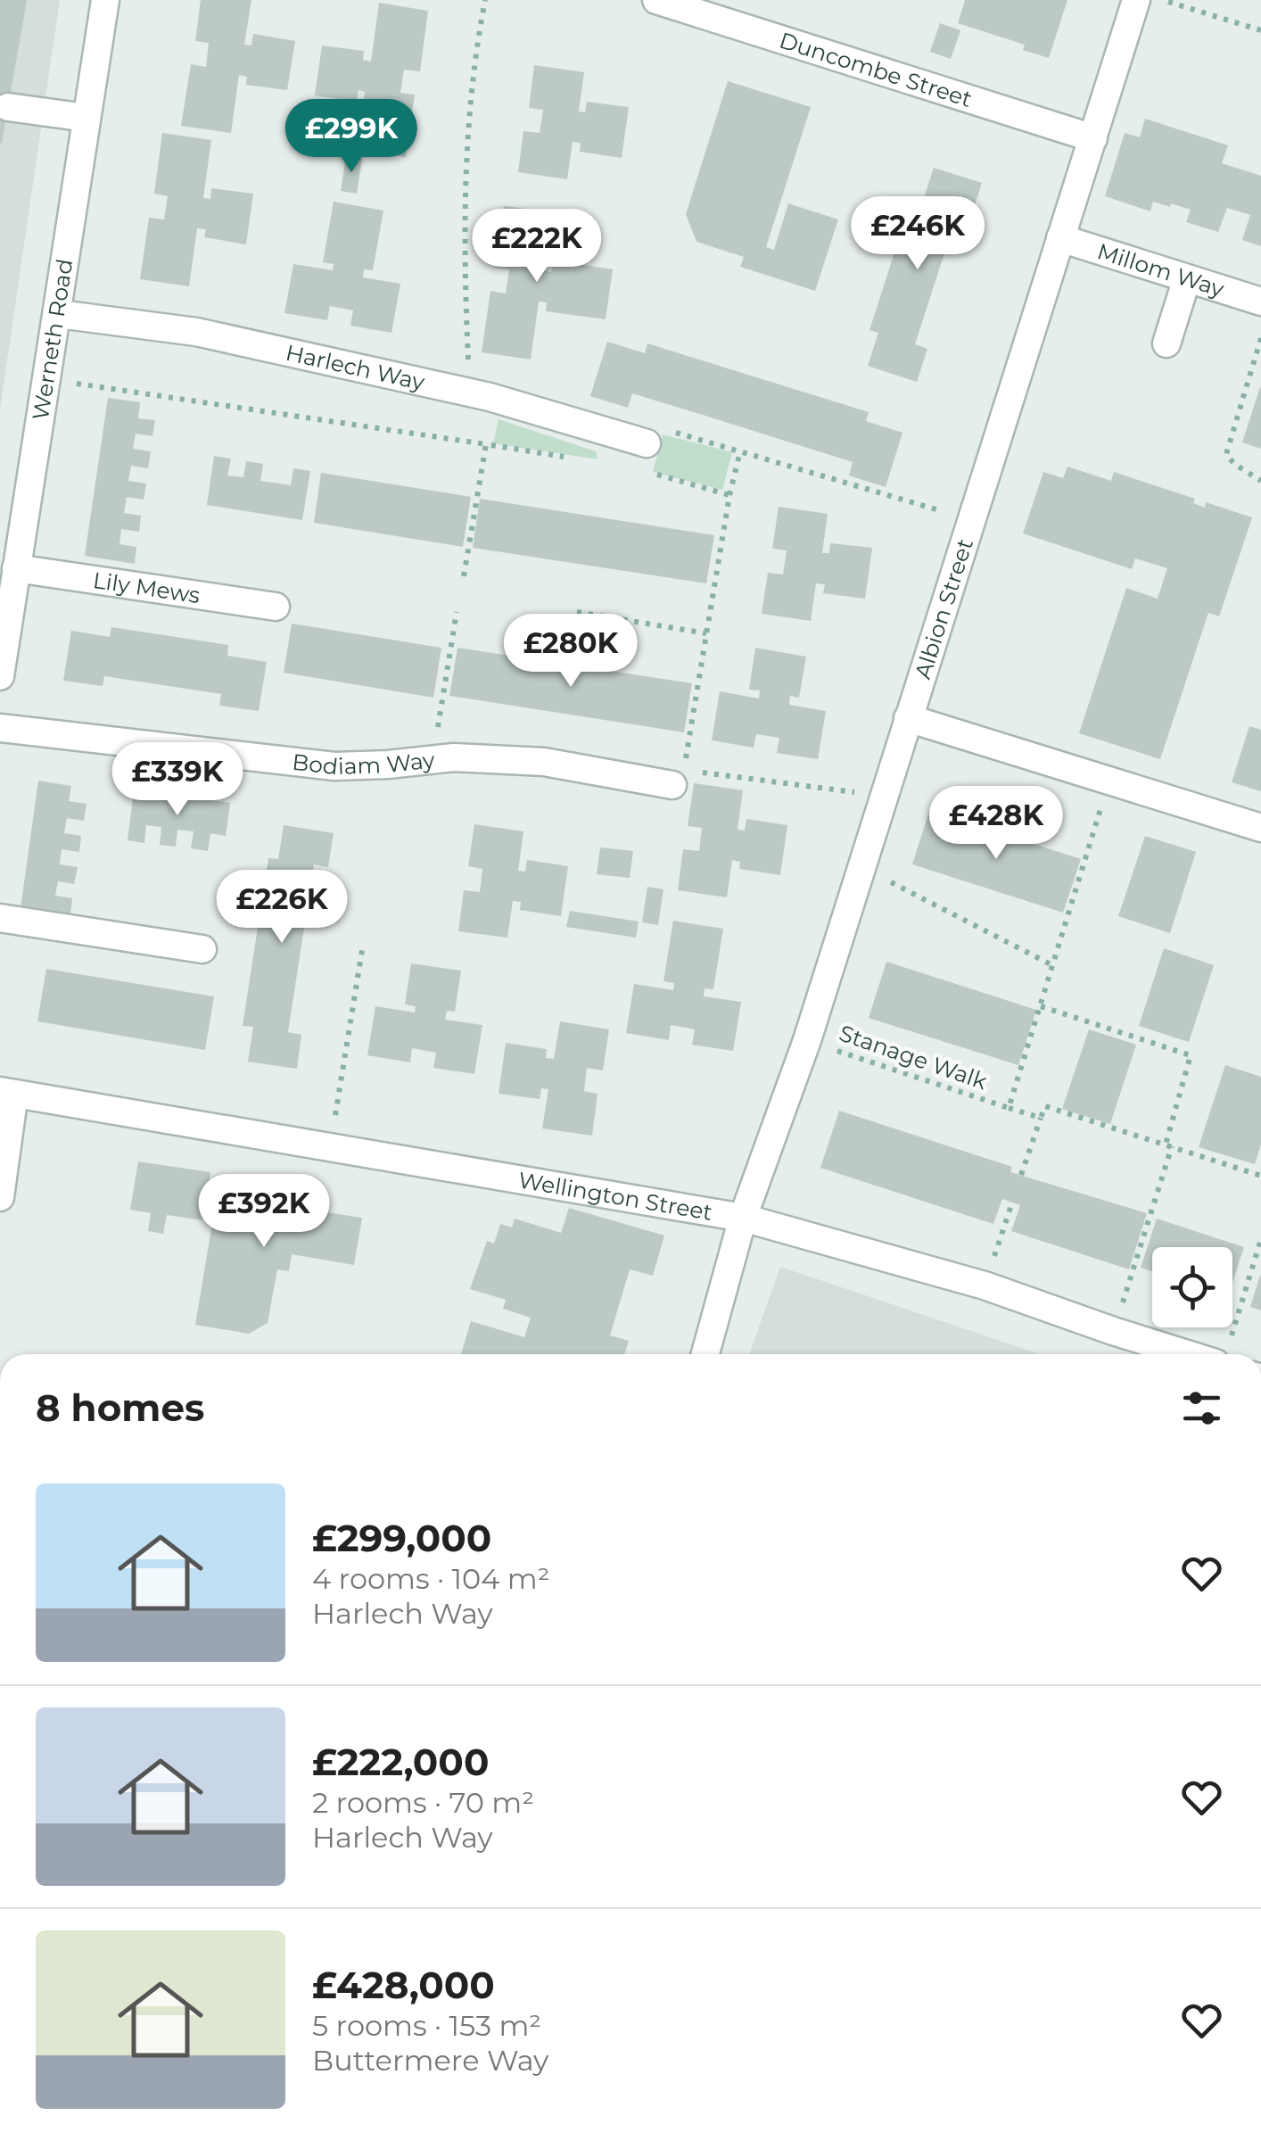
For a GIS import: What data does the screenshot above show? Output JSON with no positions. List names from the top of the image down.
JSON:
{
  "streets": {
    "street": [
      "Duncombe Street",
      "Millom Way",
      "Werneth Road",
      "Harlech Way",
      "Lily Mews",
      "Albion Street",
      "Bodiam Way",
      "Wellington Street"
    ],
    "path": ["Stanage Walk"]
  },
  "crossings": [
    ["Duncombe Street", "Albion Street"],
    ["Millom Way", "Albion Street"],
    ["Werneth Road", "Harlech Way"],
    ["Werneth Road", "Lily Mews"],
    ["Albion Street", "Stanage Walk"],
    ["Albion Street", "Wellington Street"]
  ],
  "page": {
    "price": [
      "£299K",
      "£246K",
      "£222K",
      "£280K",
      "£339K",
      "£428K",
      "£226K",
      "£392K"
    ],
    "heading": "8 homes",
    "list": [
      {
        "name": "£299,000",
        "note": "4 rooms · 104 m² · Harlech Way"
      },
      {
        "name": "£222,000",
        "note": "2 rooms · 70 m² · Harlech Way"
      },
      {
        "name": "£428,000",
        "note": "5 rooms · 153 m² · Buttermere Way"
      }
    ]
  }
}
